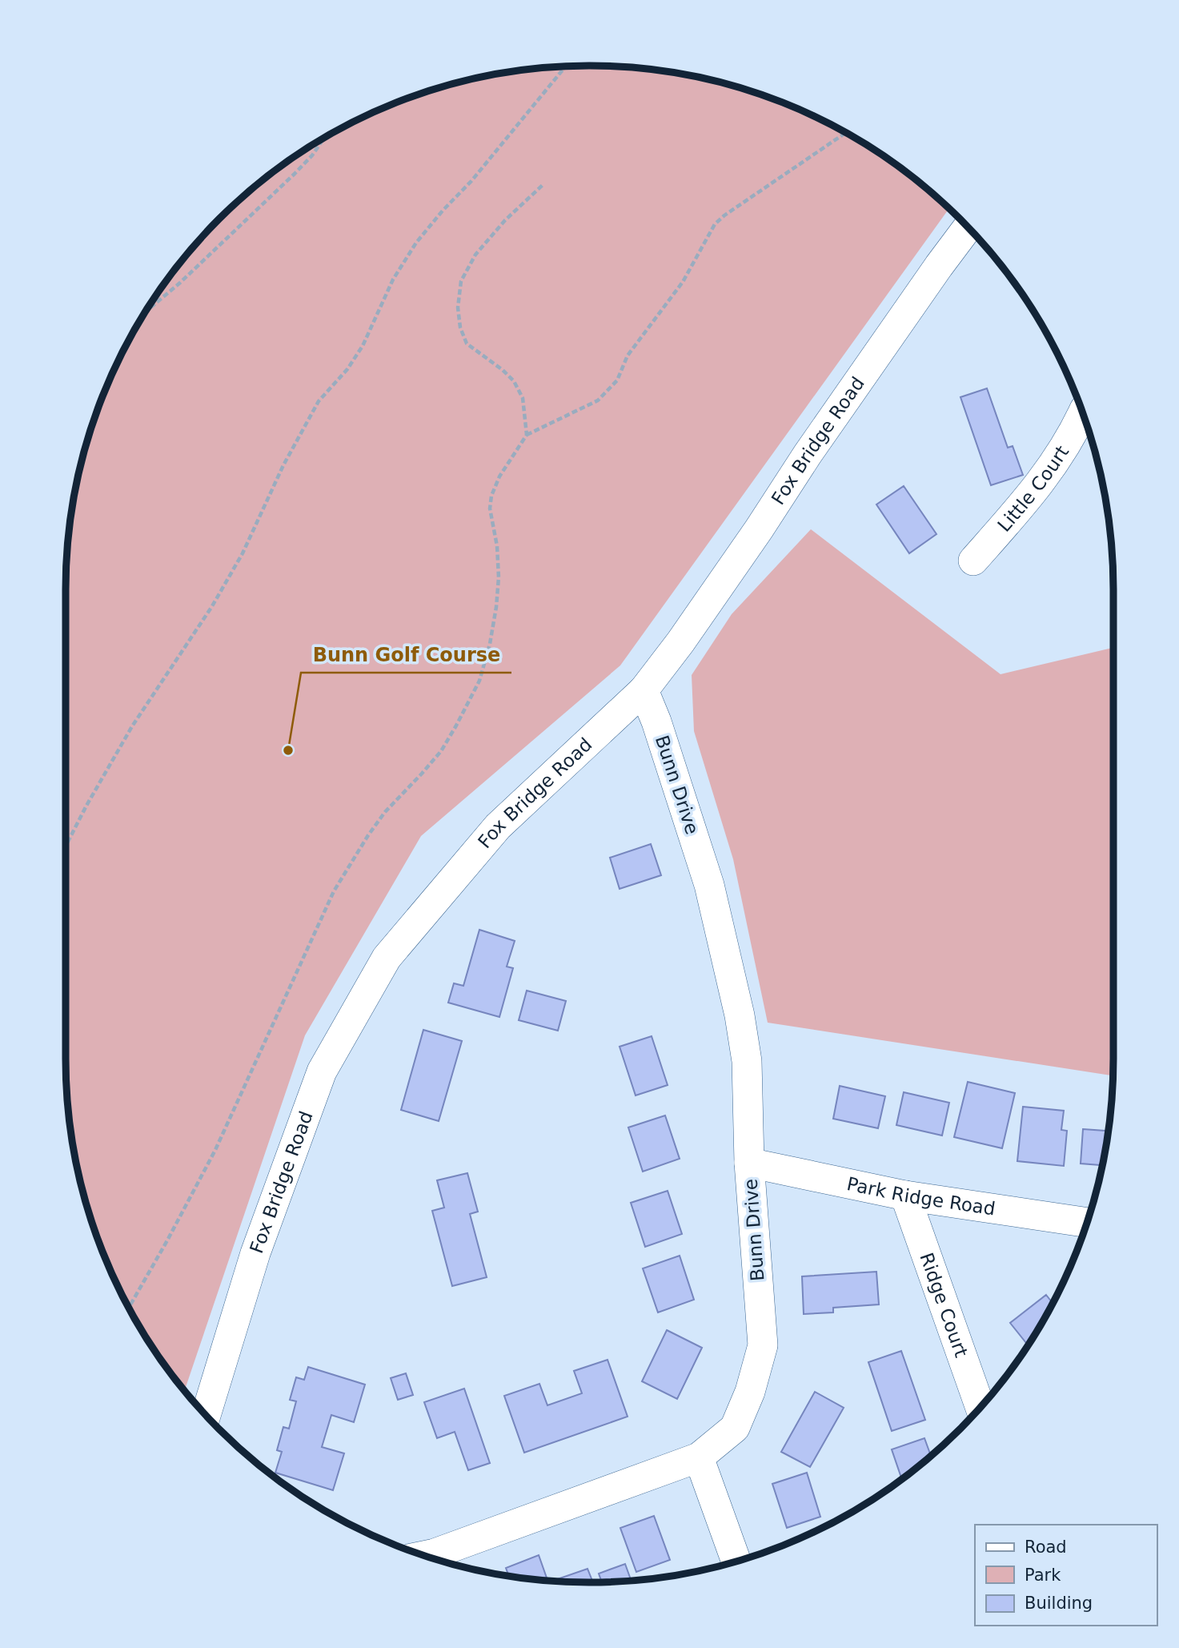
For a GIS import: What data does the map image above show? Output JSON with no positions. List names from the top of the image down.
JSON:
{
  "streets": {
    "street": [
      "Fox Bridge Road",
      "Little Court",
      "Bunn Drive",
      "Park Ridge Road",
      "Ridge Court"
    ]
  },
  "crossings": [
    ["Fox Bridge Road", "Bunn Drive"],
    ["Bunn Drive", "Park Ridge Road"],
    ["Park Ridge Road", "Ridge Court"]
  ],
  "places": ["Bunn Golf Course"],
  "legend": ["Road", "Park", "Building"]
}
